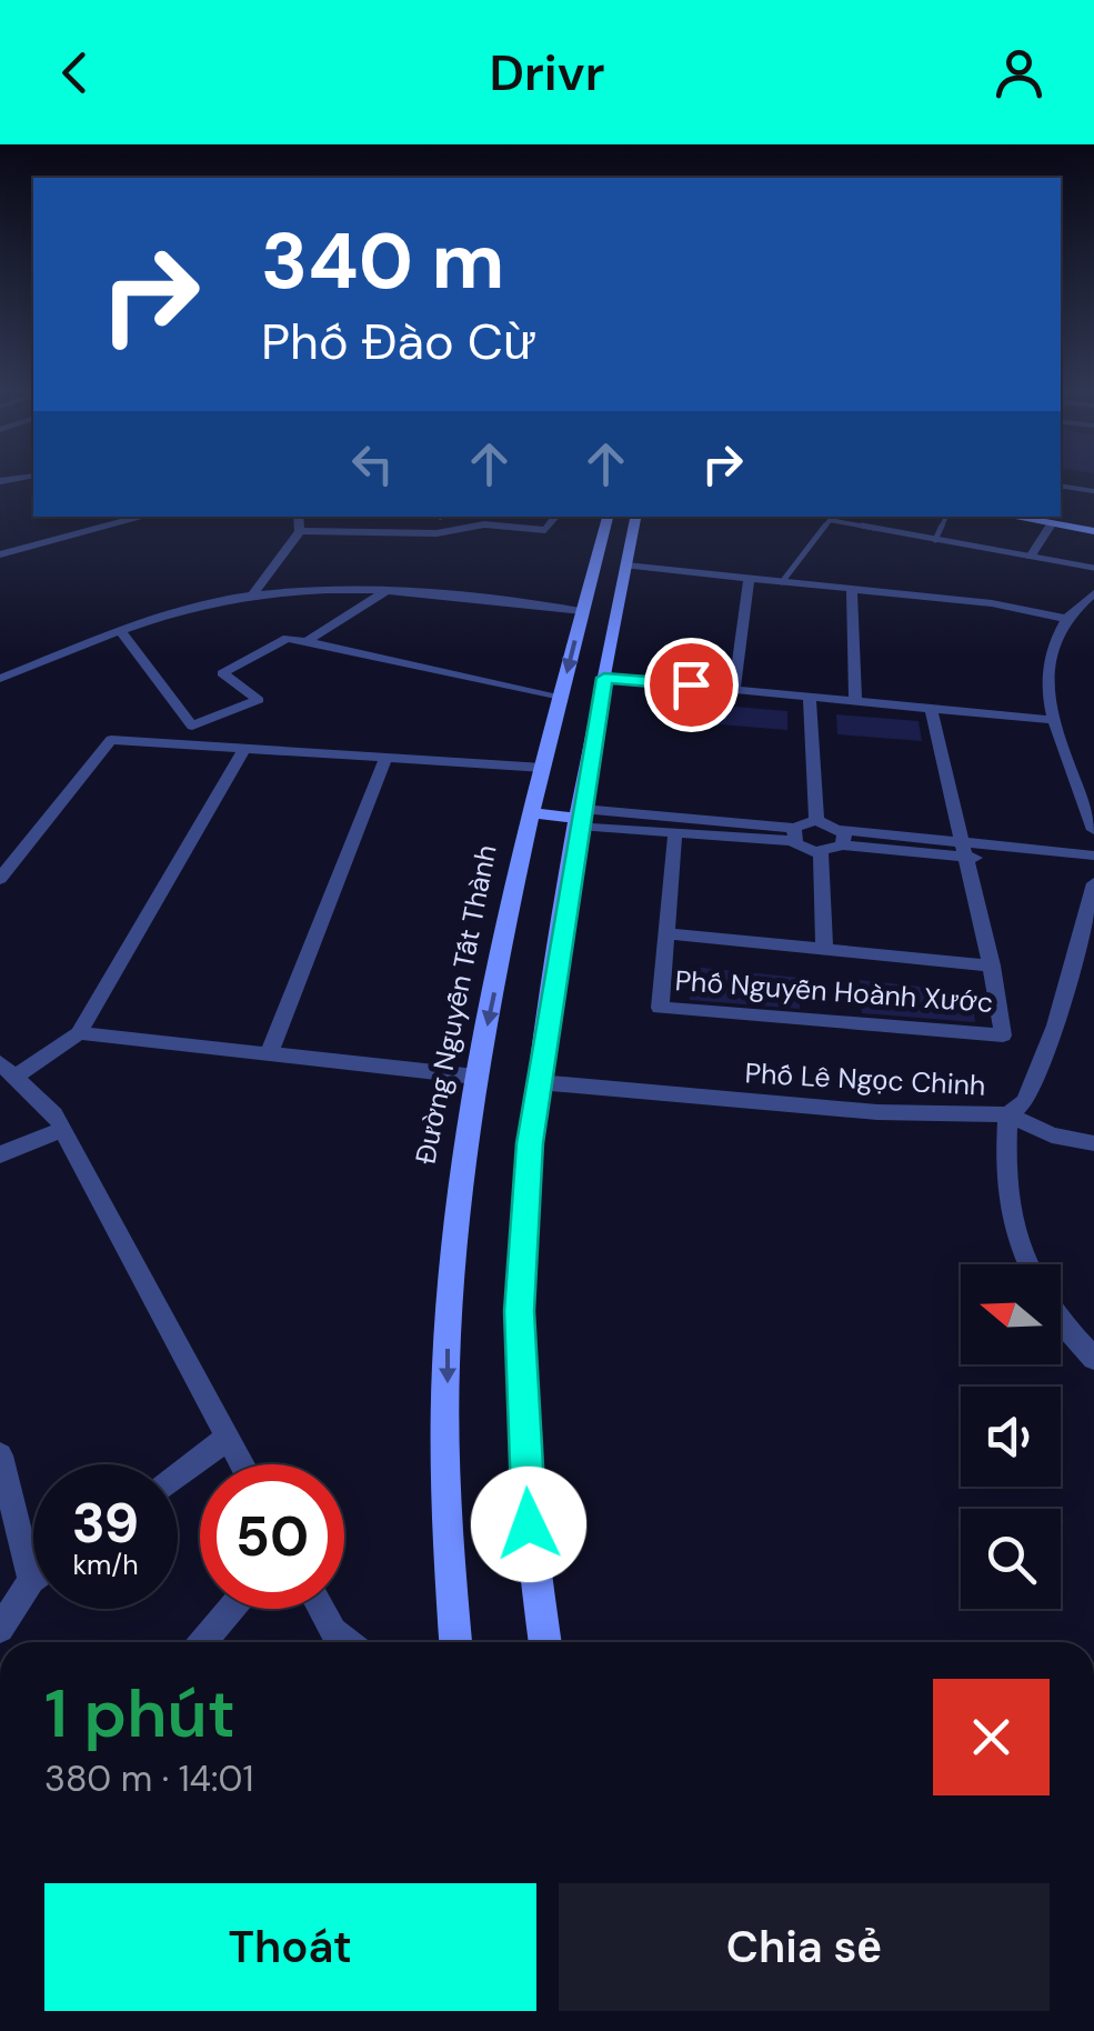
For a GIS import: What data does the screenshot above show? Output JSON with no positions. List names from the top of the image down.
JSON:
{
  "streets": {
    "main road": ["Đường Nguyễn Tất Thành"],
    "street": ["Phố Nguyễn Hoành Xước", "Phố Lê Ngọc Chinh"]
  },
  "north": "left",
  "page": {
    "header": "Drivr",
    "turn": ["340 m", "Phố Đào Cừ"],
    "speed": "39 km/h",
    "limit": "50",
    "heading": ["1 phút", "380 m · 14:01"],
    "buttons": ["Thoát", "Chia sẻ"]
  }
}
